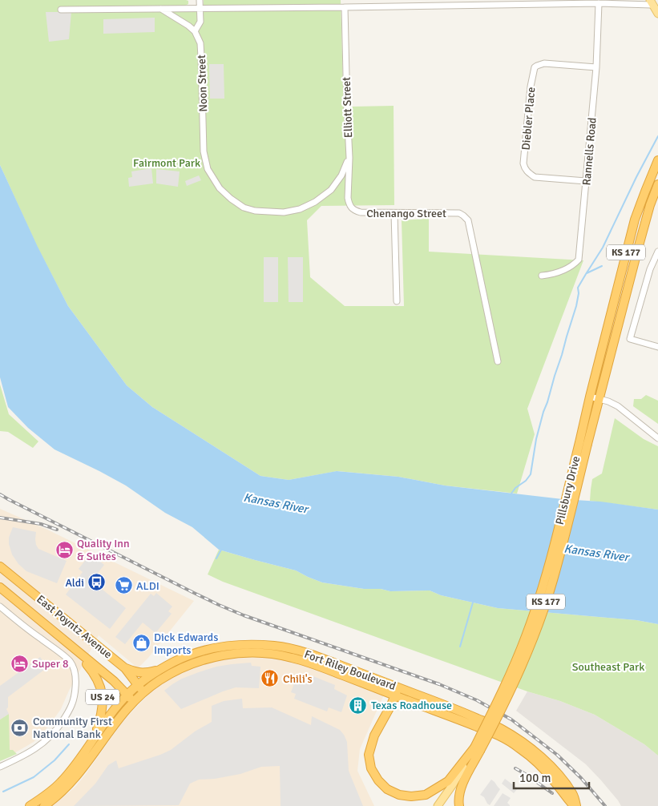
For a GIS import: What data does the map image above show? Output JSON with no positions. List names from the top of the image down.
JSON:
{
  "streets": {
    "highway": [
      "KS 177",
      "Pillsbury Drive",
      "East Poyntz Avenue",
      "Fort Riley Boulevard",
      "US 24"
    ],
    "street": [
      "Noon Street",
      "Elliott Street",
      "Diebler Place",
      "Rannells Road",
      "Chenango Street"
    ]
  },
  "crossings": [
    ["Noon Street", "Elliott Street"],
    ["Elliott Street", "Chenango Street"],
    ["Diebler Place", "Rannells Road"],
    ["KS 177", "Pillsbury Drive"],
    ["KS 177", "Fort Riley Boulevard"],
    ["East Poyntz Avenue", "Fort Riley Boulevard"],
    ["East Poyntz Avenue", "US 24"],
    ["Fort Riley Boulevard", "US 24"]
  ],
  "water": ["Kansas River"],
  "parks": ["Fairmont Park", "Southeast Park"],
  "places": {
    "hotel": ["Quality Inn & Suites", "Super 8"],
    "bus stop": ["Aldi"],
    "supermarket": ["ALDI"],
    "shop": ["Dick Edwards Imports"],
    "restaurant": ["Chili's"],
    "building": ["Texas Roadhouse"],
    "bank": ["Community First National Bank"]
  },
  "scale_bar": "100 m"
}
